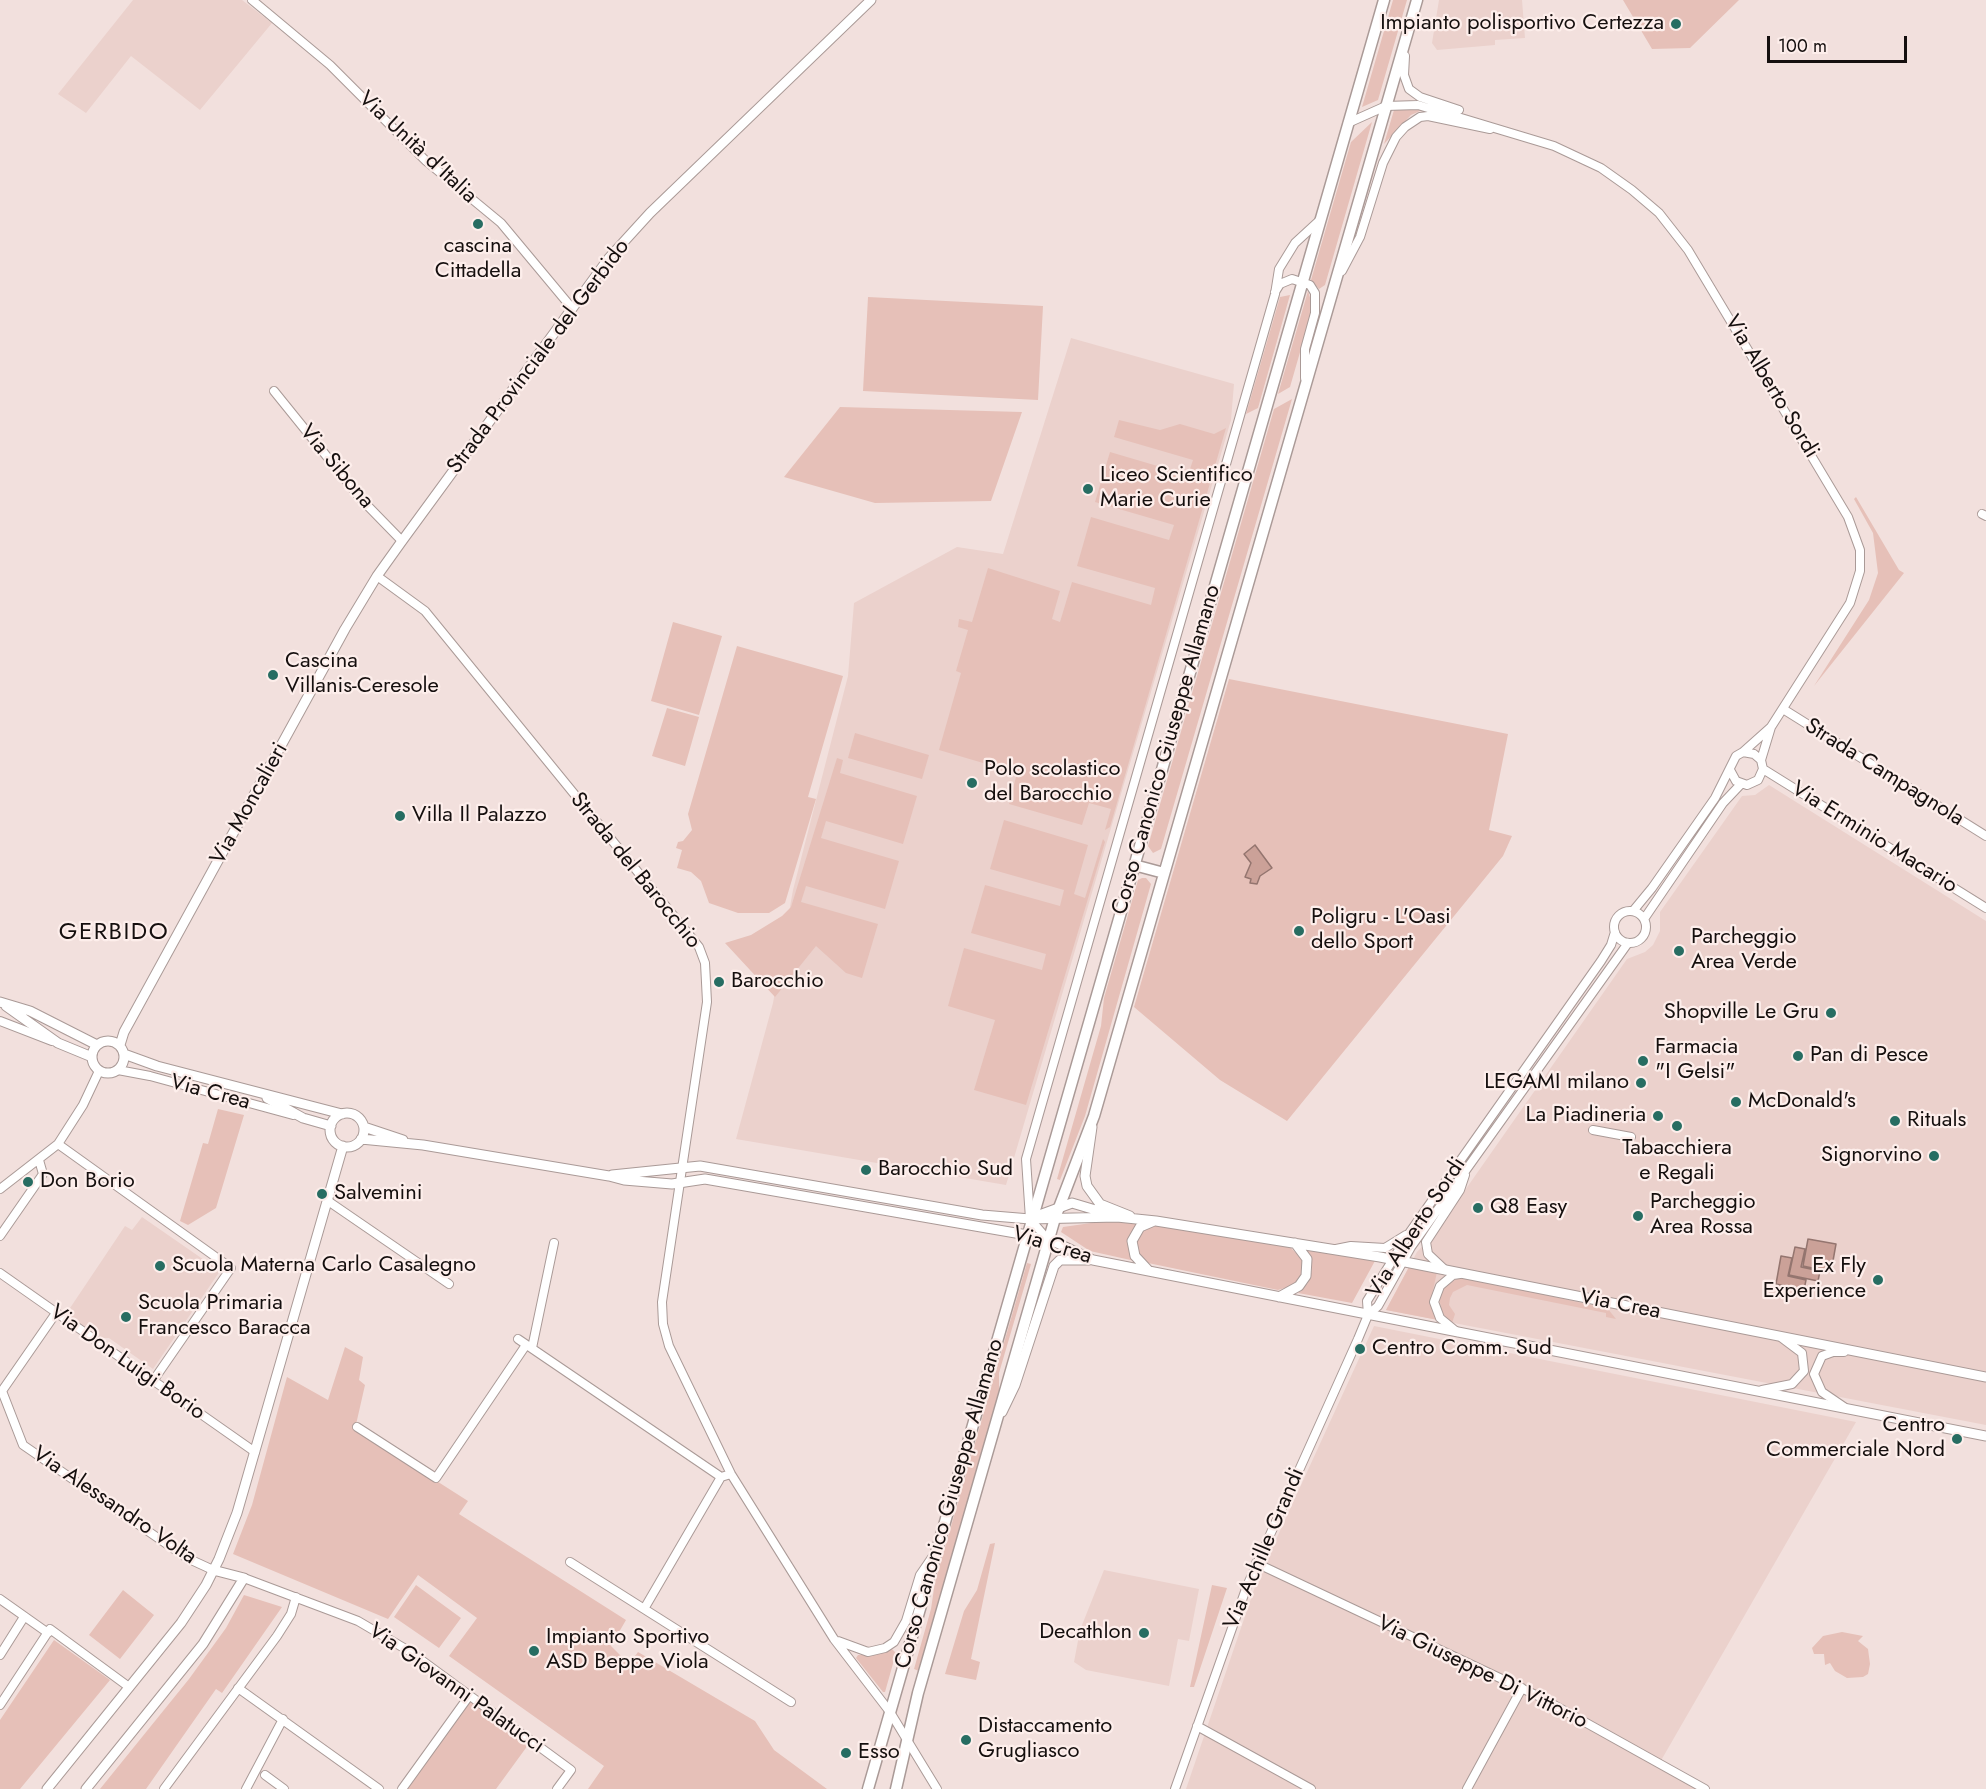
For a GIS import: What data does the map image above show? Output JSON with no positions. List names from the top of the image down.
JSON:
{
  "streets": {
    "main road": ["Corso Canonico Giuseppe Allamano"],
    "street": [
      "Via Unità d'Italia",
      "Strada Provinciale del Gerbido",
      "Via Alberto Sordi",
      "Via Sibona",
      "Strada Campagnola",
      "Via Moncalieri",
      "Via Erminio Macario",
      "Strada del Barocchio",
      "Via Crea",
      "Via Don Luigi Borio",
      "Via Alessandro Volta",
      "Via Achille Grandi",
      "Via Giuseppe Di Vittorio",
      "Via Giovanni Palatucci"
    ]
  },
  "crossings": [
    ["Via Unità d'Italia", "Strada Provinciale del Gerbido"],
    ["Strada Provinciale del Gerbido", "Via Sibona"],
    ["Strada Provinciale del Gerbido", "Via Moncalieri"],
    ["Strada Provinciale del Gerbido", "Strada del Barocchio"],
    ["Via Alberto Sordi", "Corso Canonico Giuseppe Allamano"],
    ["Via Alberto Sordi", "Strada Campagnola"],
    ["Via Alberto Sordi", "Via Erminio Macario"],
    ["Via Alberto Sordi", "Via Crea"],
    ["Via Alberto Sordi", "Via Achille Grandi"],
    ["Corso Canonico Giuseppe Allamano", "Strada del Barocchio"],
    ["Corso Canonico Giuseppe Allamano", "Via Crea"],
    ["Via Moncalieri", "Strada del Barocchio"],
    ["Via Moncalieri", "Via Crea"],
    ["Strada del Barocchio", "Via Crea"],
    ["Via Crea", "Via Achille Grandi"],
    ["Via Don Luigi Borio", "Via Alessandro Volta"],
    ["Via Alessandro Volta", "Via Giovanni Palatucci"],
    ["Via Achille Grandi", "Via Giuseppe Di Vittorio"]
  ],
  "districts": ["GERBIDO"],
  "places": [
    "Impianto polisportivo Certezza",
    "cascina Cittadella",
    "Liceo Scientifico Marie Curie",
    "Cascina Villanis-Ceresole",
    "Polo scolastico del Barocchio",
    "Villa Il Palazzo",
    "Poligru - L'Oasi dello Sport",
    "Parcheggio Area Verde",
    "Barocchio",
    "Shopville Le Gru",
    "Pan di Pesce",
    "Farmacia \"I Gelsi\"",
    "LEGAMI milano",
    "McDonald's",
    "La Piadineria",
    "Rituals",
    "Tabacchiera e Regali",
    "Signorvino",
    "Barocchio Sud",
    "Don Borio",
    "Salvemini",
    "Q8 Easy",
    "Parcheggio Area Rossa",
    "Scuola Materna Carlo Casalegno",
    "Ex Fly Experience",
    "Scuola Primaria Francesco Baracca",
    "Centro Comm. Sud",
    "Centro Commerciale Nord",
    "Decathlon",
    "Impianto Sportivo ASD Beppe Viola",
    "Distaccamento Grugliasco",
    "Esso"
  ],
  "scale_bar": "100 m"
}
